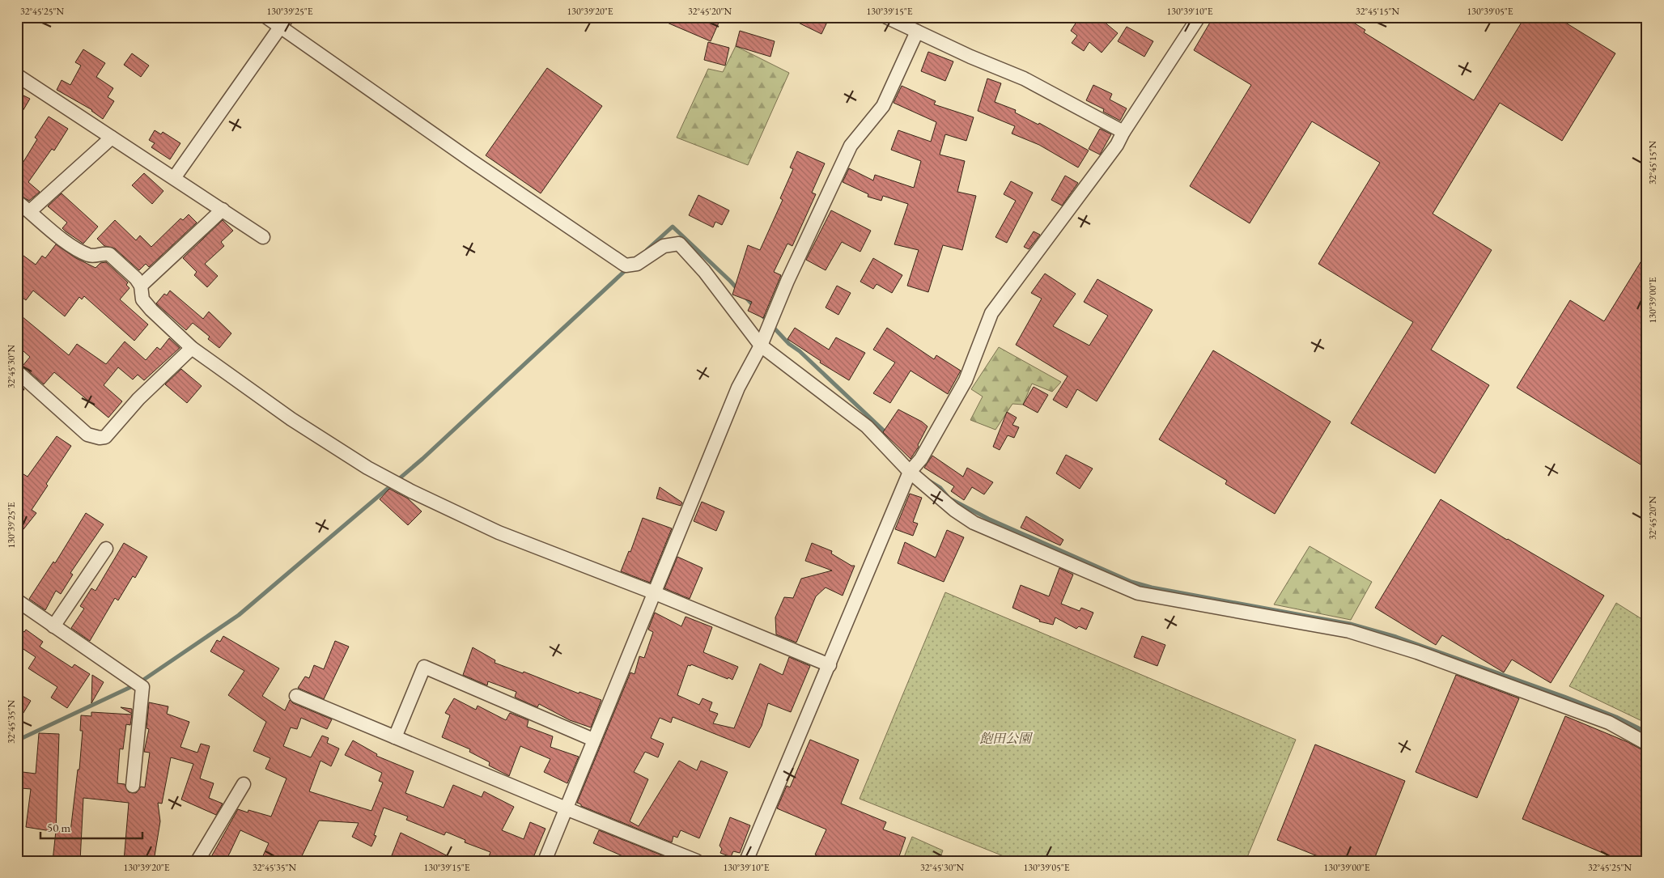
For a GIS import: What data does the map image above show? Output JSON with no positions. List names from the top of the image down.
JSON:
{
  "parks": ["飽田公園"],
  "scale_bar": "50 m",
  "coordinates": [
    "32°45'25\"N",
    "130°39'25\"E",
    "130°39'20\"E",
    "32°45'20\"N",
    "130°39'15\"E",
    "130°39'10\"E",
    "32°45'15\"N",
    "130°39'05\"E",
    "130°39'00\"E",
    "32°45'30\"N",
    "32°45'35\"N"
  ]
}
